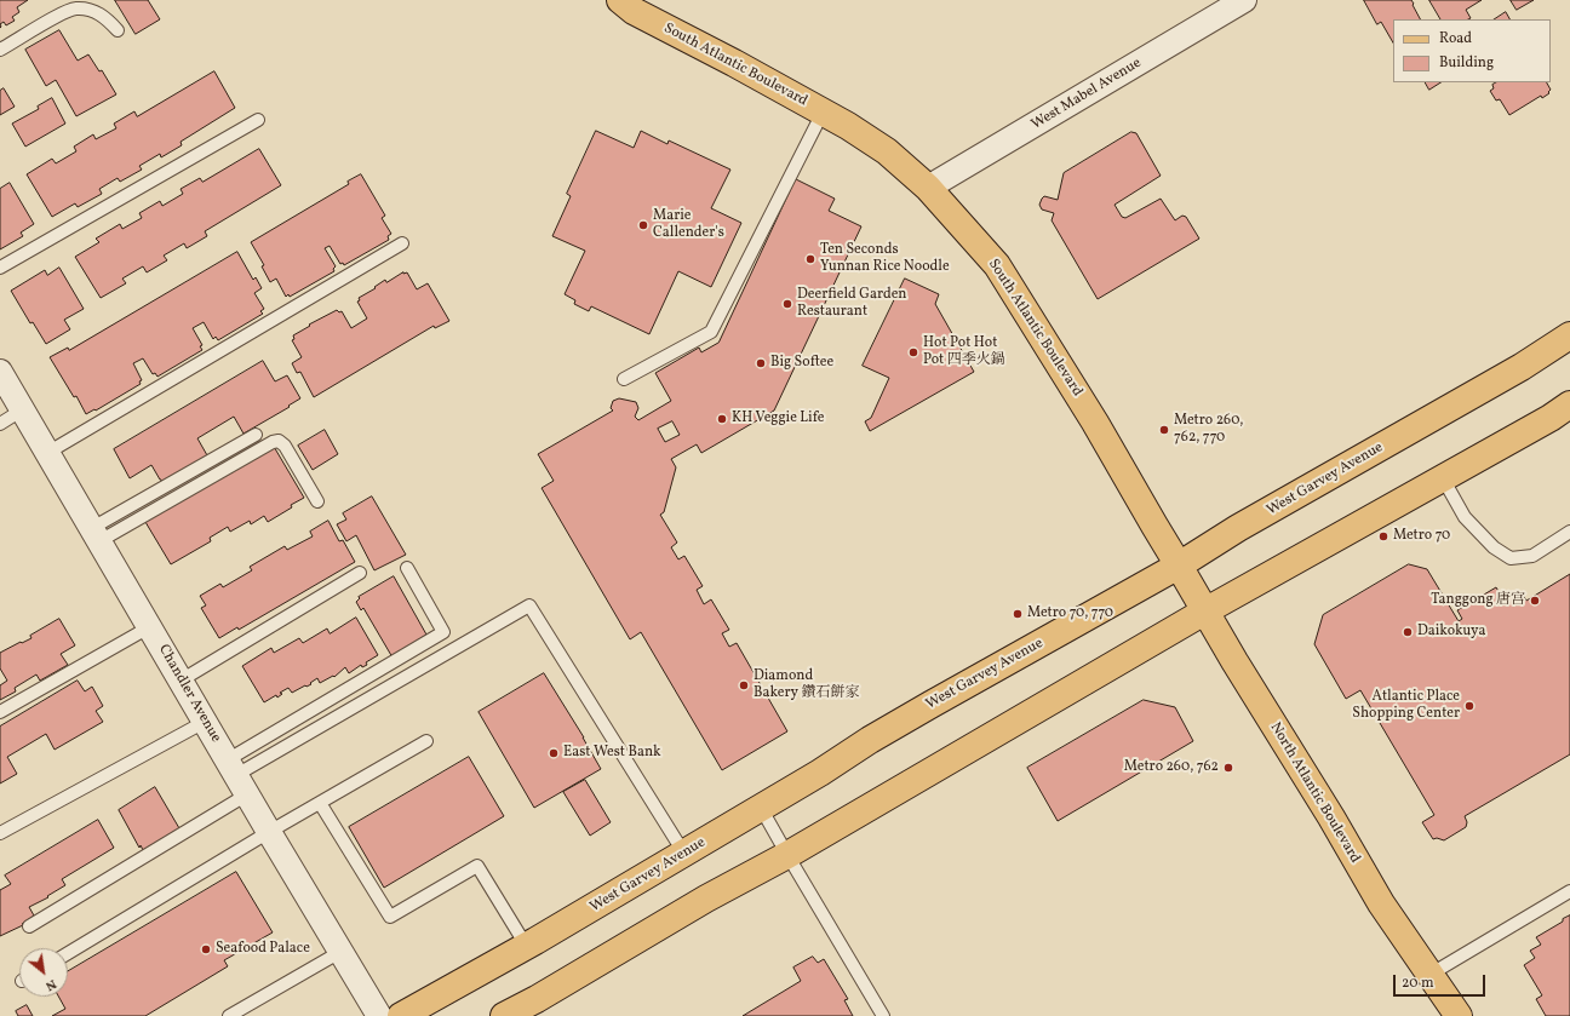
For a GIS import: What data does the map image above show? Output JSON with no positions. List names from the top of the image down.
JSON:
{
  "streets": {
    "main road": ["South Atlantic Boulevard", "West Garvey Avenue", "North Atlantic Boulevard"],
    "street": ["West Mabel Avenue", "Chandler Avenue"]
  },
  "crossings": [
    ["South Atlantic Boulevard", "West Mabel Avenue"],
    ["South Atlantic Boulevard", "West Garvey Avenue"],
    ["South Atlantic Boulevard", "North Atlantic Boulevard"],
    ["West Garvey Avenue", "North Atlantic Boulevard"]
  ],
  "places": [
    "Marie Callender's",
    "Ten Seconds Yunnan Rice Noodle",
    "Deerfield Garden Restaurant",
    "Hot Pot Hot Pot 四季火鍋",
    "Big Softee",
    "KH Veggie Life",
    "Metro 260, 762, 770",
    "Metro 70",
    "Tanggong 唐宫",
    "Metro 70, 770",
    "Daikokuya",
    "Diamond Bakery 鑽石餅家",
    "Atlantic Place Shopping Center",
    "East West Bank",
    "Metro 260, 762",
    "Seafood Palace"
  ],
  "legend": ["Road", "Building"],
  "scale_bar": "20 m",
  "north": "bottom right"
}
